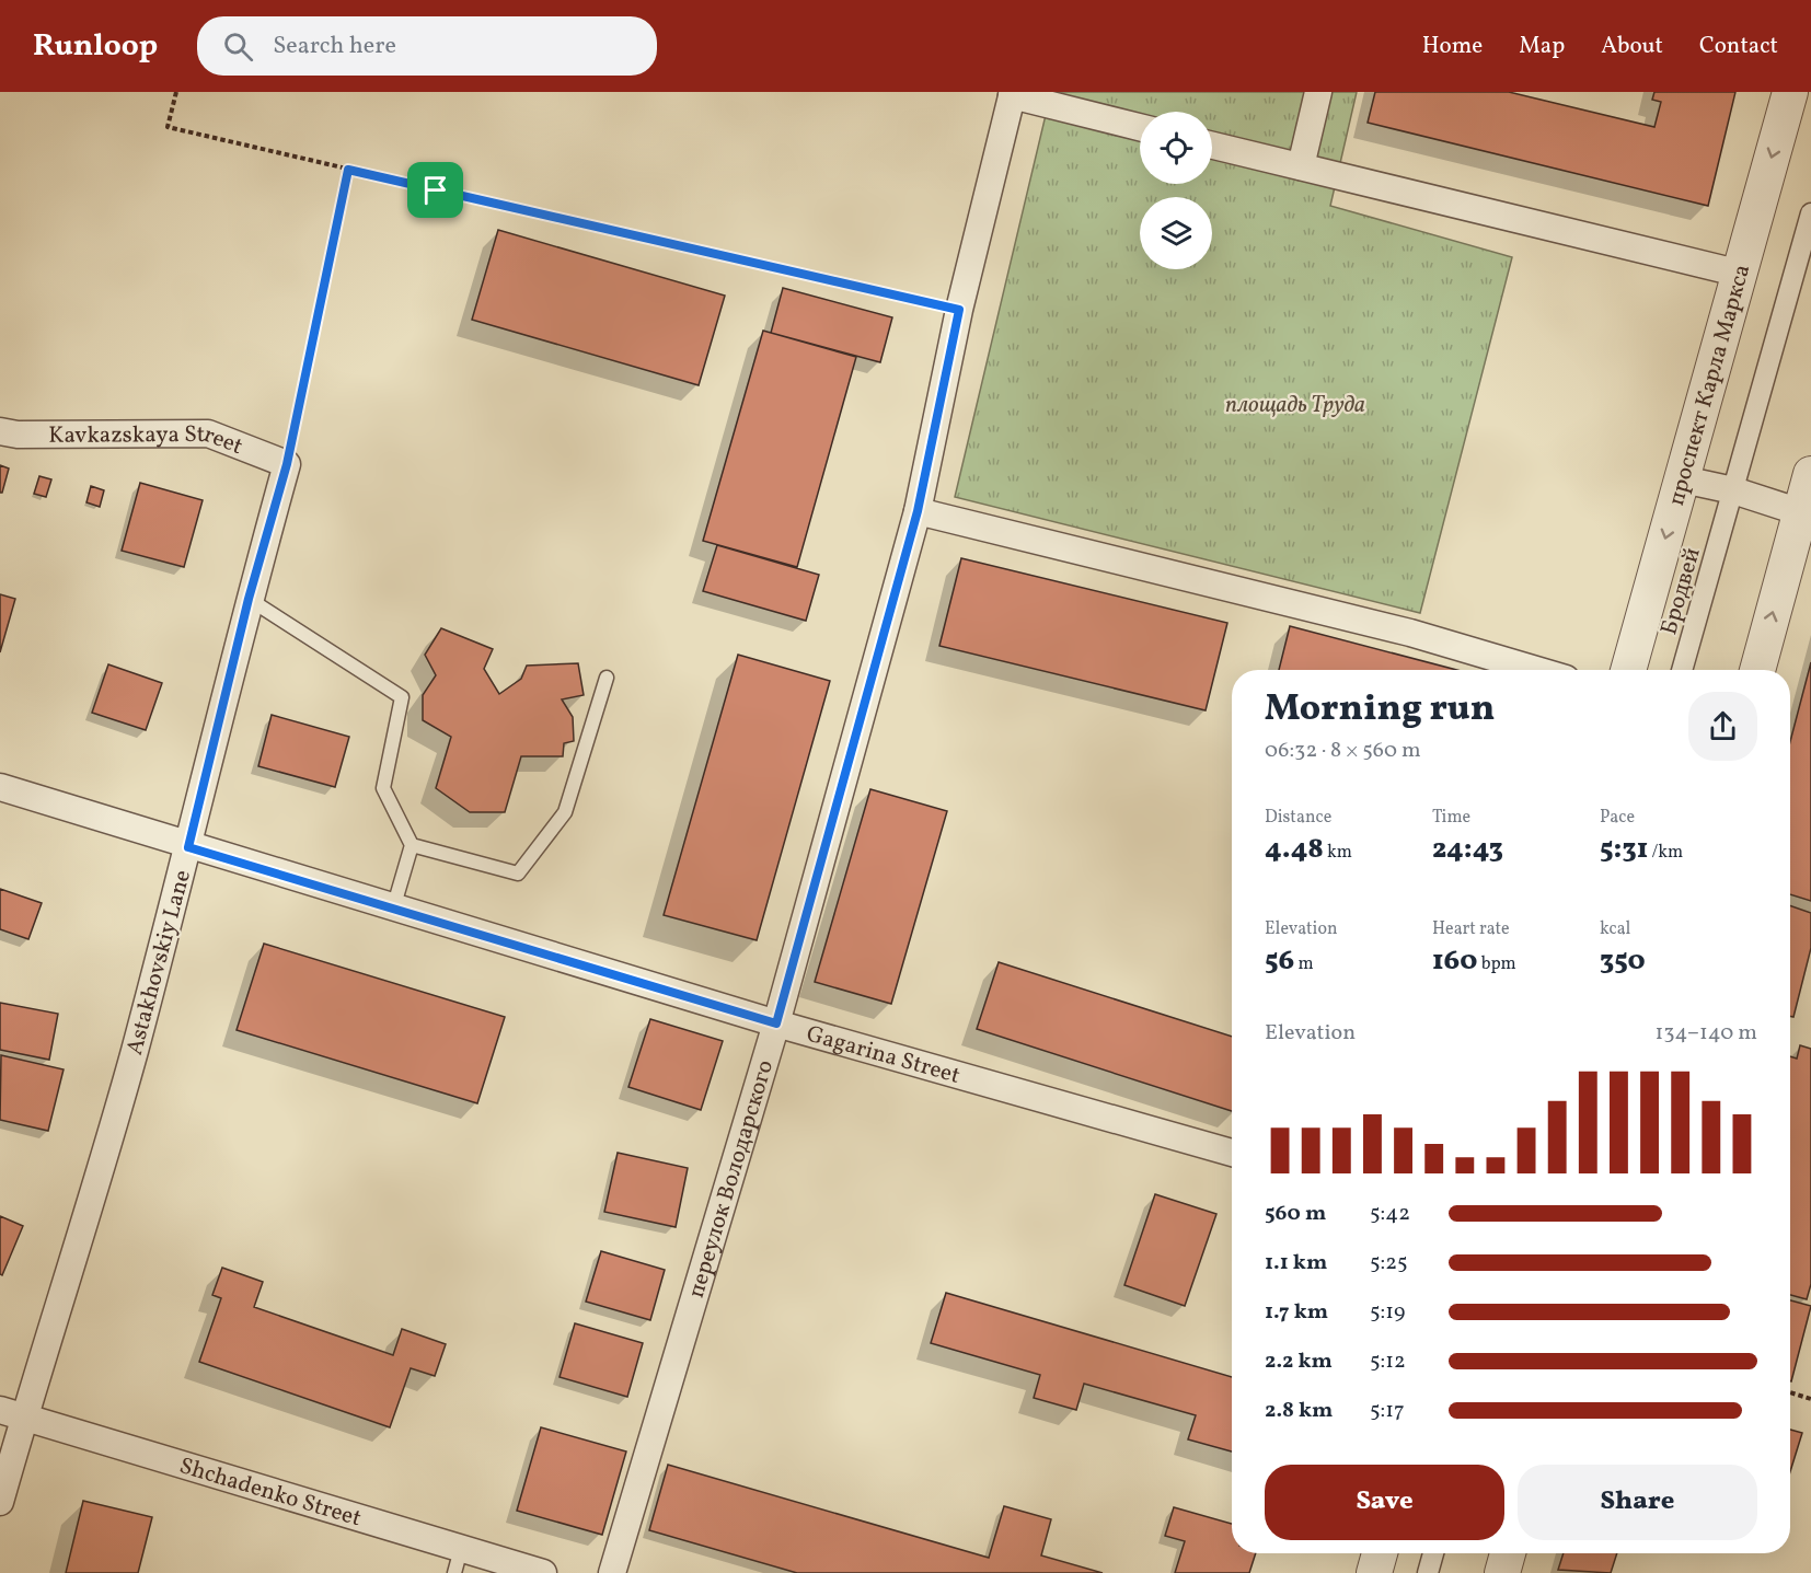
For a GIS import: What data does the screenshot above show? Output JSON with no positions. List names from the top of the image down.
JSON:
{
  "streets": {
    "street": [
      "проспект Карла Маркса",
      "Kavkazskaya Street",
      "Бродвей",
      "Astakhovskiy Lane",
      "Gagarina Street",
      "переулок Володарского",
      "Shchadenko Street"
    ]
  },
  "crossings": [
    ["Kavkazskaya Street", "Astakhovskiy Lane"],
    ["Astakhovskiy Lane", "Gagarina Street"],
    ["Astakhovskiy Lane", "Shchadenko Street"],
    ["Gagarina Street", "переулок Володарского"]
  ],
  "parks": ["площадь Труда"],
  "page": {
    "header": "Runloop",
    "search": "Search here",
    "nav": [
      "Home",
      "Map",
      "About",
      "Contact"
    ],
    "heading": ["Morning run", "06:32 · 8 × 560 m"],
    "stats": [
      ["Distance", "4.48 km"],
      ["Time", "24:43"],
      ["Pace", "5:31 /km"],
      ["Elevation", "56 m"],
      ["Heart rate", "160 bpm"],
      ["kcal", "350"]
    ],
    "chart": ["Elevation", "134–140 m"],
    "list": [
      {
        "name": "560 m",
        "note": "5:42"
      },
      {
        "name": "1.1 km",
        "note": "5:25"
      },
      {
        "name": "1.7 km",
        "note": "5:19"
      },
      {
        "name": "2.2 km",
        "note": "5:12"
      },
      {
        "name": "2.8 km",
        "note": "5:17"
      }
    ],
    "buttons": ["Save", "Share"]
  }
}
